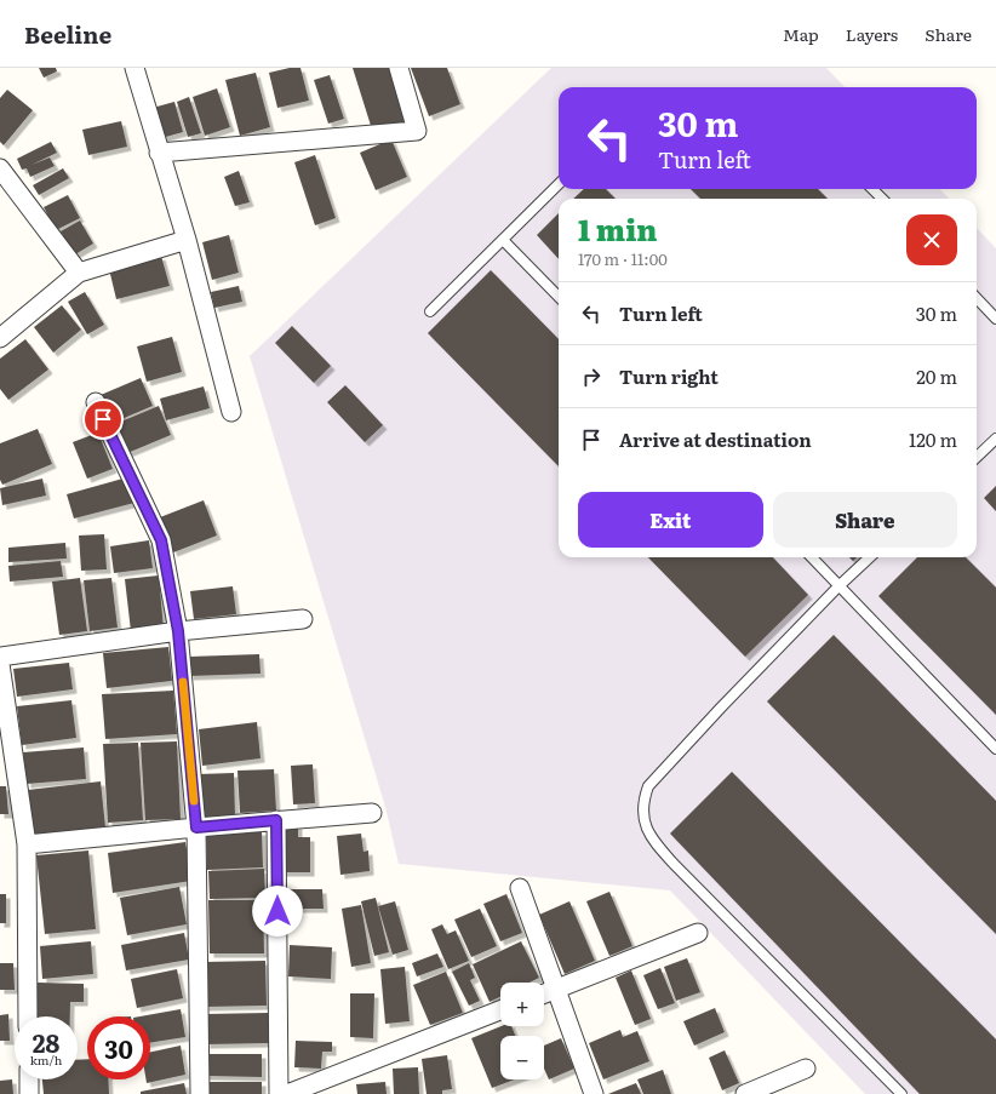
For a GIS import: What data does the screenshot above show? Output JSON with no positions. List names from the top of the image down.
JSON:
{
  "page": {
    "header": "Beeline",
    "nav": ["Map", "Layers", "Share"],
    "turn": ["30 m", "Turn left"],
    "heading": ["1 min", "170 m · 11:00"],
    "list": [
      {
        "name": "Turn left",
        "value": "30 m"
      },
      {
        "name": "Turn right",
        "value": "20 m"
      },
      {
        "name": "Arrive at destination",
        "value": "120 m"
      }
    ],
    "buttons": ["Exit", "Share"],
    "map_buttons": ["+", "−"],
    "speed": "28 km/h",
    "limit": "30"
  }
}
